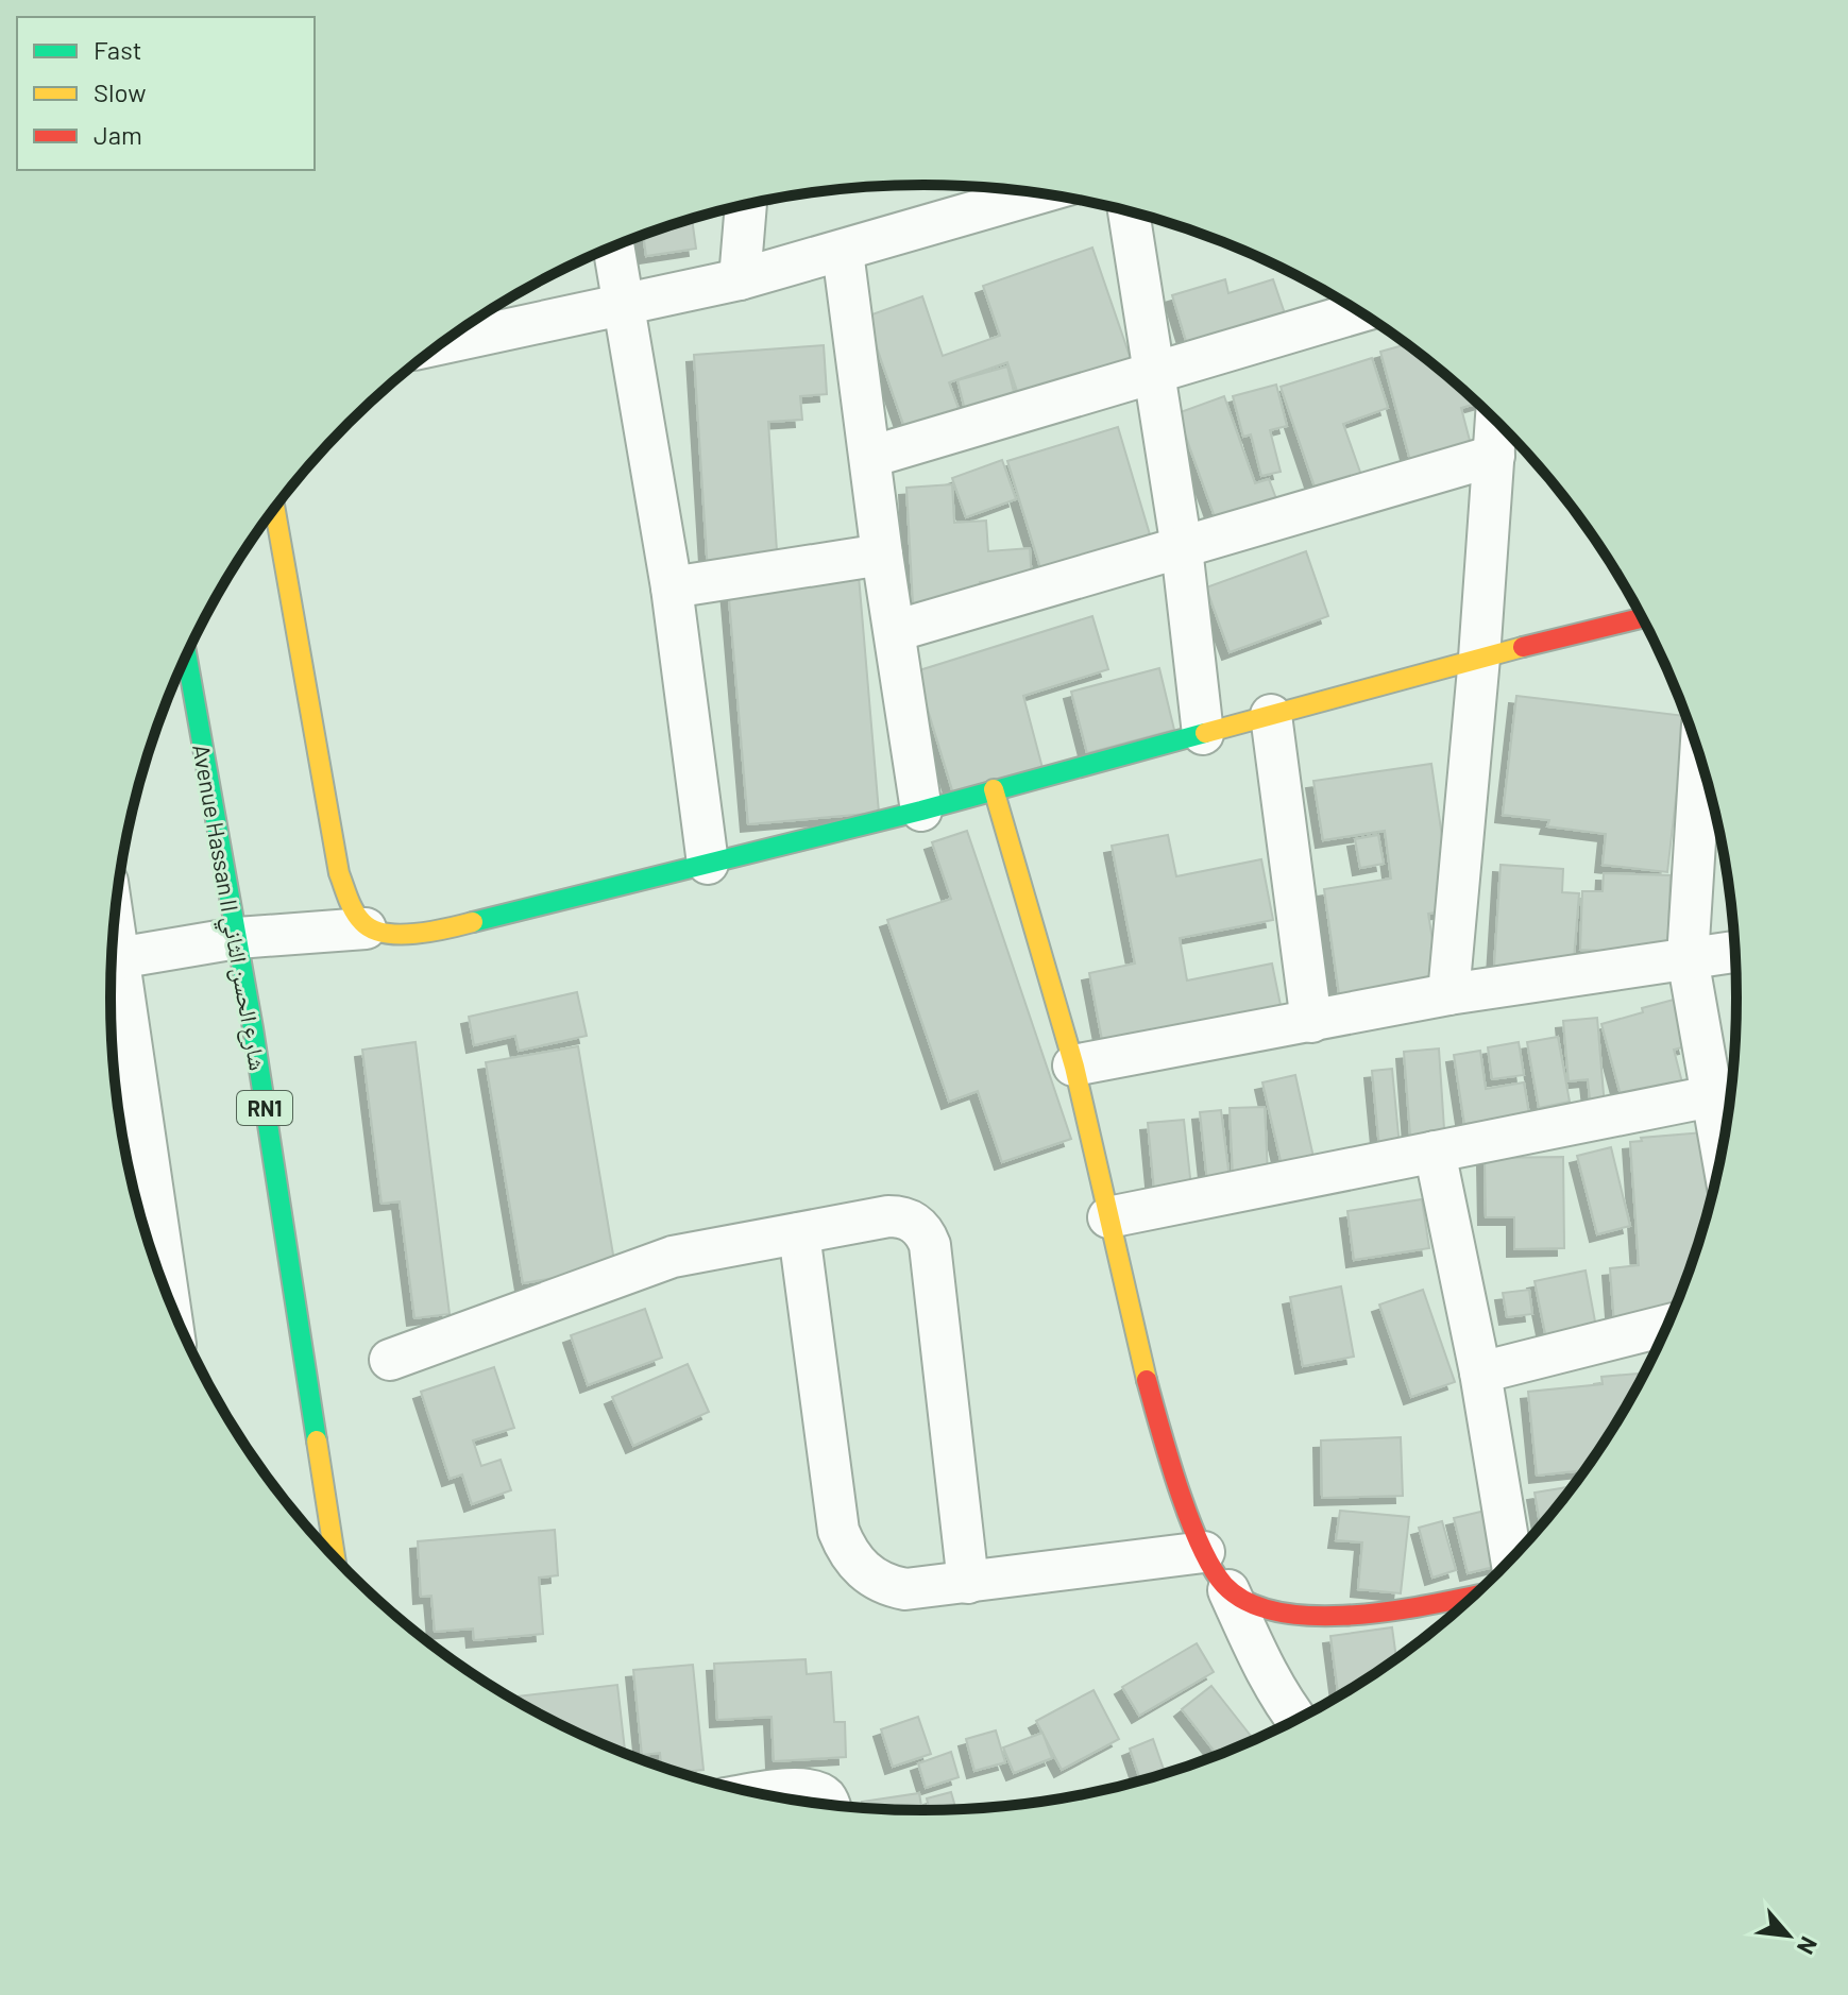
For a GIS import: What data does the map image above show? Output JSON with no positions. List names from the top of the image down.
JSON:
{
  "streets": {
    "street": ["Avenue Hassan II شارع الحسن الثاني", "RN1"]
  },
  "legend": ["Fast", "Slow", "Jam"],
  "north": "bottom right"
}
